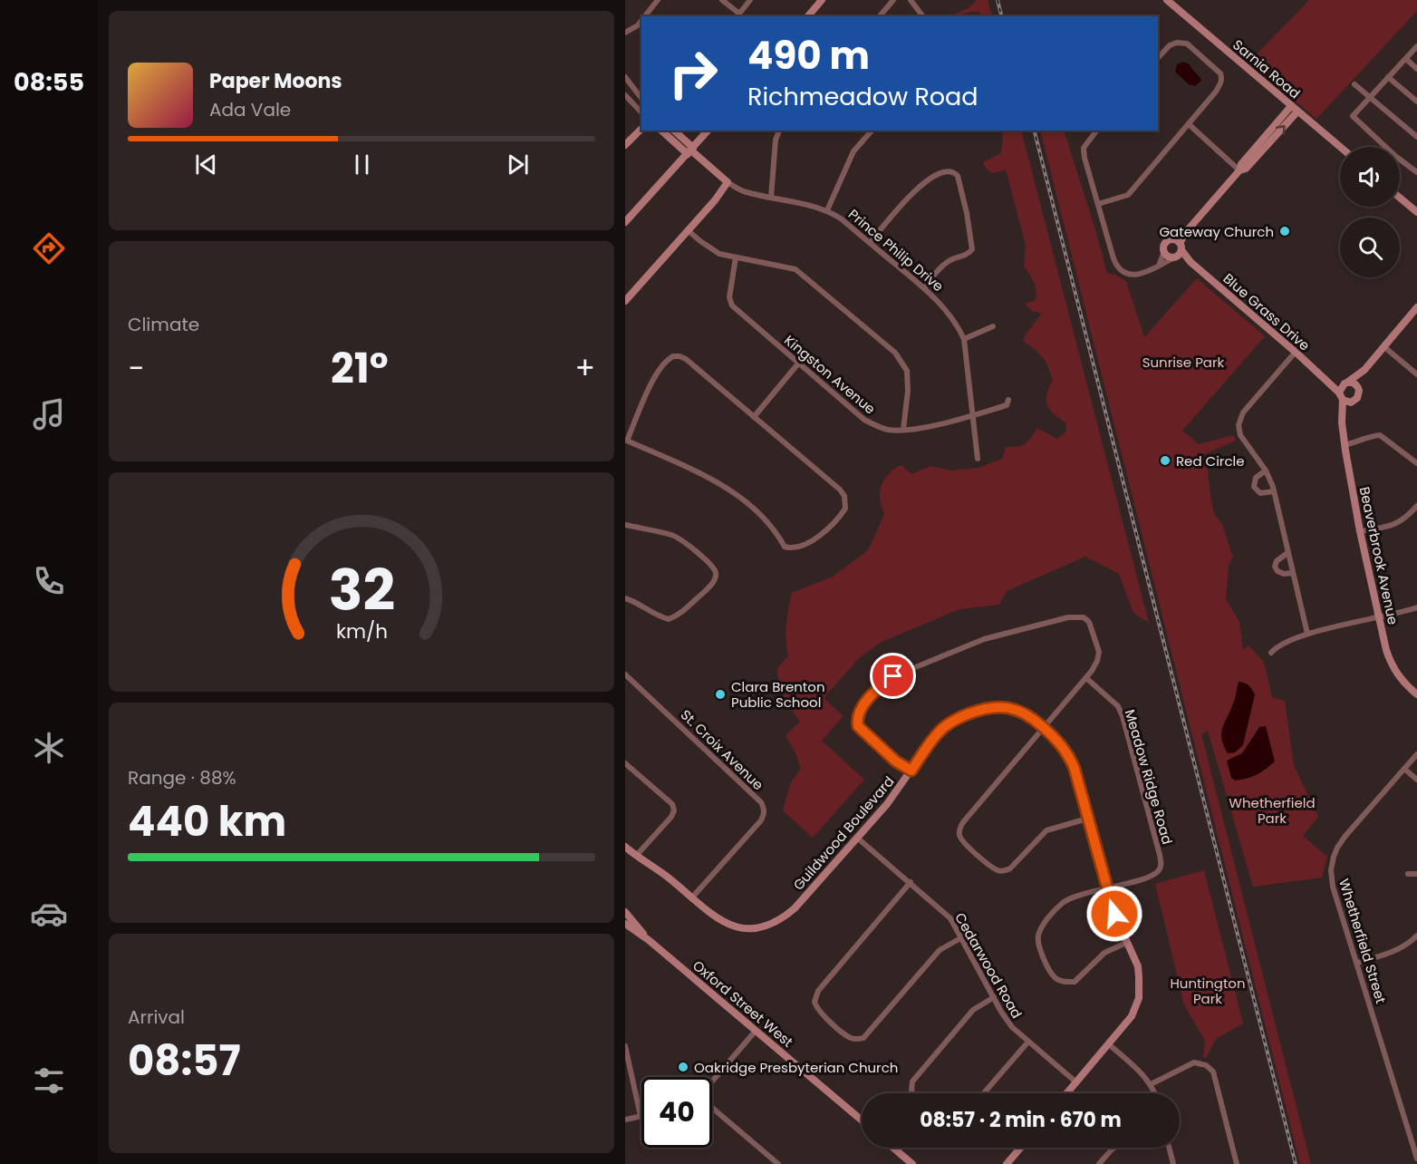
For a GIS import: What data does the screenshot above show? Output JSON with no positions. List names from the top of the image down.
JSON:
{
  "streets": {
    "street": [
      "Sarnia Road",
      "Prince Philip Drive",
      "Blue Grass Drive",
      "Kingston Avenue",
      "Beaverbrook Avenue",
      "St. Croix Avenue",
      "Meadow Ridge Road",
      "Guildwood Boulevard",
      "Whetherfield Street",
      "Cedarwood Road",
      "Oxford Street West"
    ]
  },
  "crossings": [
    ["Prince Philip Drive", "Kingston Avenue"],
    ["Blue Grass Drive", "Beaverbrook Avenue"],
    ["St. Croix Avenue", "Guildwood Boulevard"],
    ["Meadow Ridge Road", "Guildwood Boulevard"],
    ["Guildwood Boulevard", "Cedarwood Road"]
  ],
  "parks": ["Sunrise Park", "Whetherfield Park", "Huntington Park"],
  "places": [
    "Gateway Church",
    "Red Circle",
    "Clara Brenton Public School",
    "Oakridge Presbyterian Church"
  ],
  "page": {
    "tabs": "08:55",
    "turn": ["490 m", "Richmeadow Road"],
    "song": ["Paper Moons", "Ada Vale"],
    "tile": [
      "Climate",
      ["Range · 88%", "440 km"],
      ["Arrival", "08:57"]
    ],
    "heat": ["−", "21°", "+"],
    "limit": "40",
    "trip": "08:57 · 2 min · 670 m",
    "gauge": ["32", "km/h"]
  }
}
